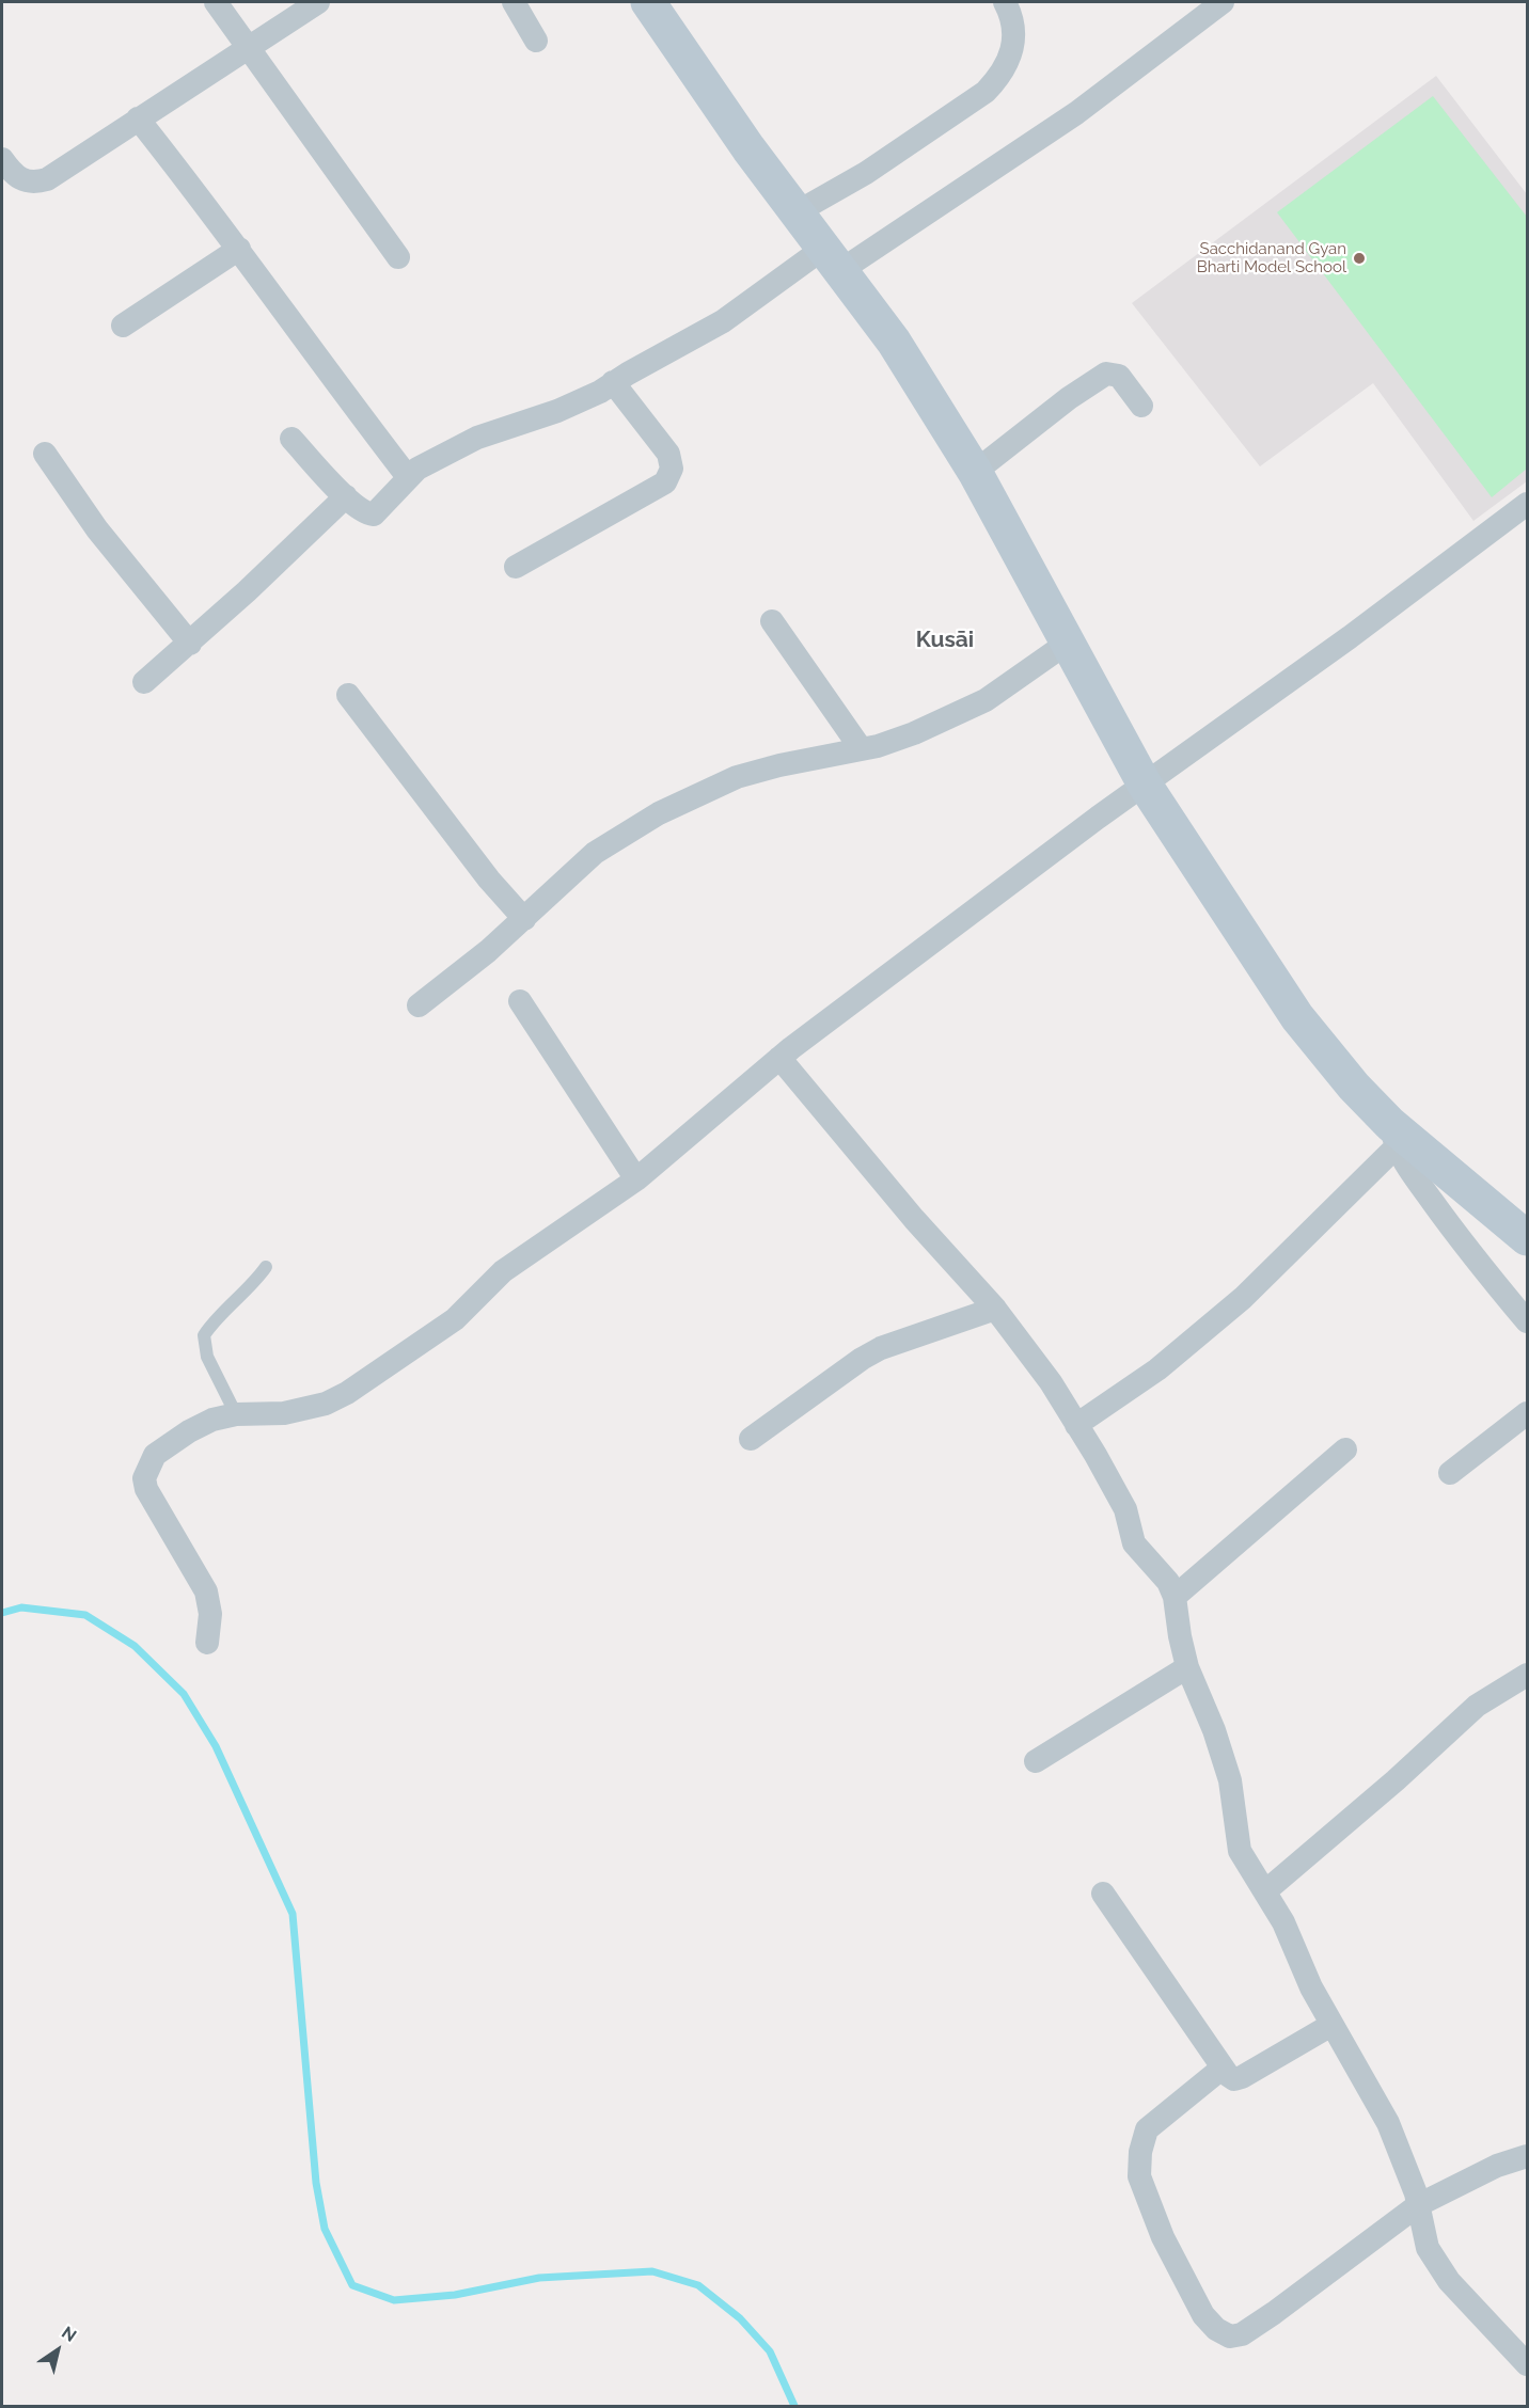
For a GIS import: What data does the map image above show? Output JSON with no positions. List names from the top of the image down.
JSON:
{
  "districts": ["Kusāi"],
  "places": ["Sacchidanand Gyan Bharti Model School"],
  "north": "top right"
}
